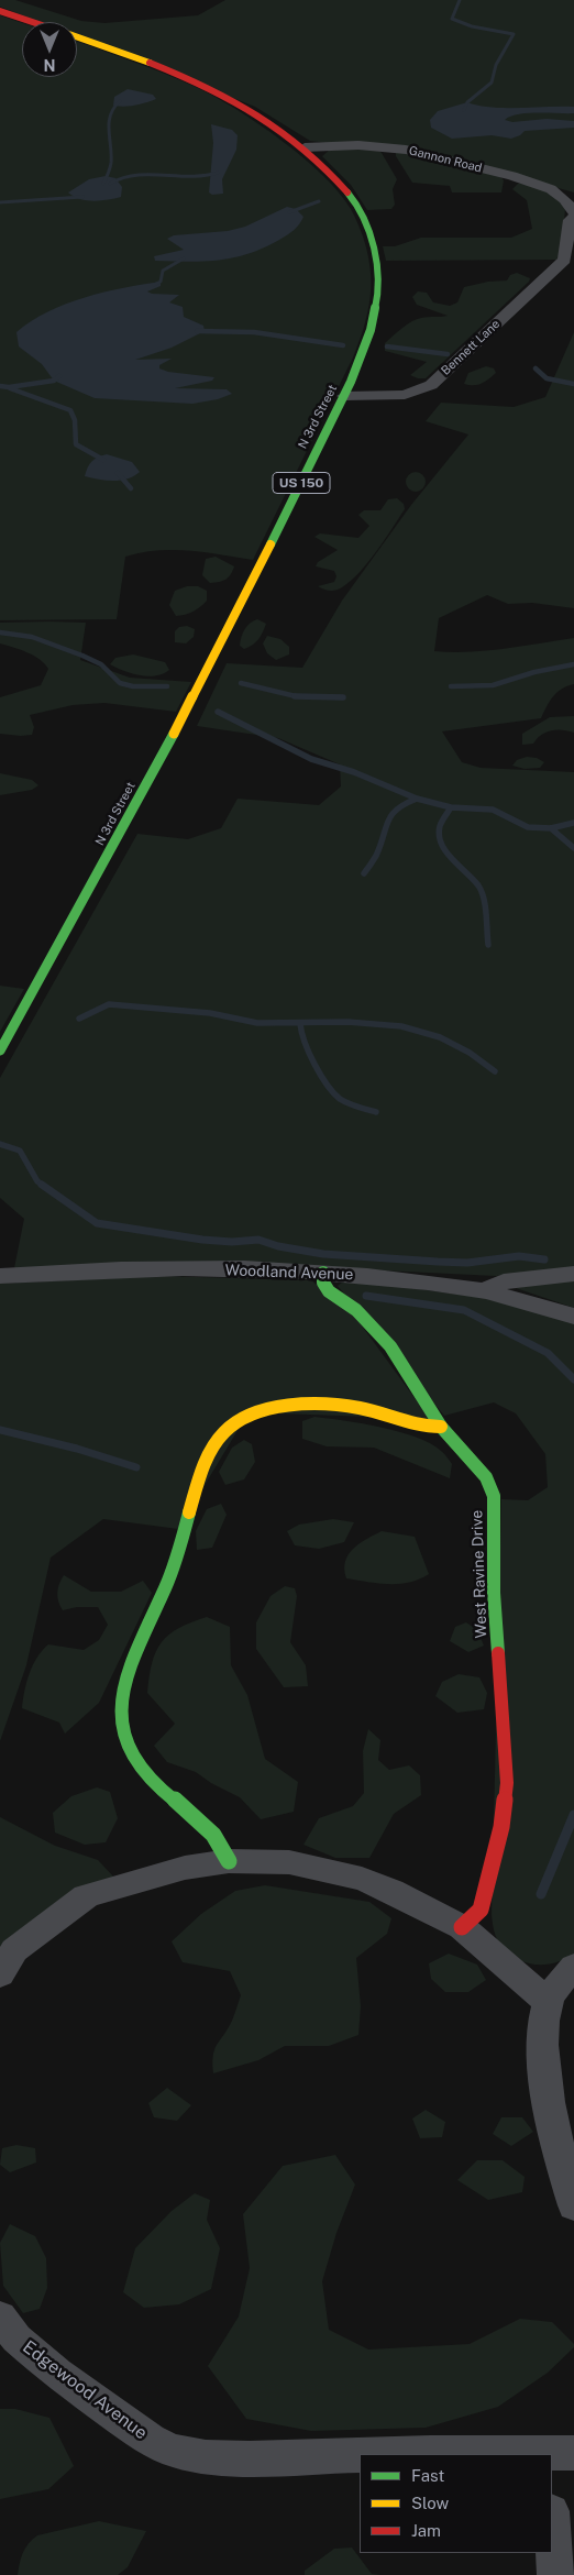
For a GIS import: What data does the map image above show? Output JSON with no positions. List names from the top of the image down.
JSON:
{
  "streets": {
    "main road": ["N 3rd Street", "US 150", "West Ravine Drive"],
    "street": [
      "Gannon Road",
      "Bennett Lane",
      "Woodland Avenue",
      "Edgewood Avenue"
    ]
  },
  "crossings": [
    ["Gannon Road", "N 3rd Street"],
    ["Bennett Lane", "N 3rd Street"],
    ["Woodland Avenue", "West Ravine Drive"]
  ],
  "legend": ["Fast", "Slow", "Jam"],
  "north": "bottom"
}
